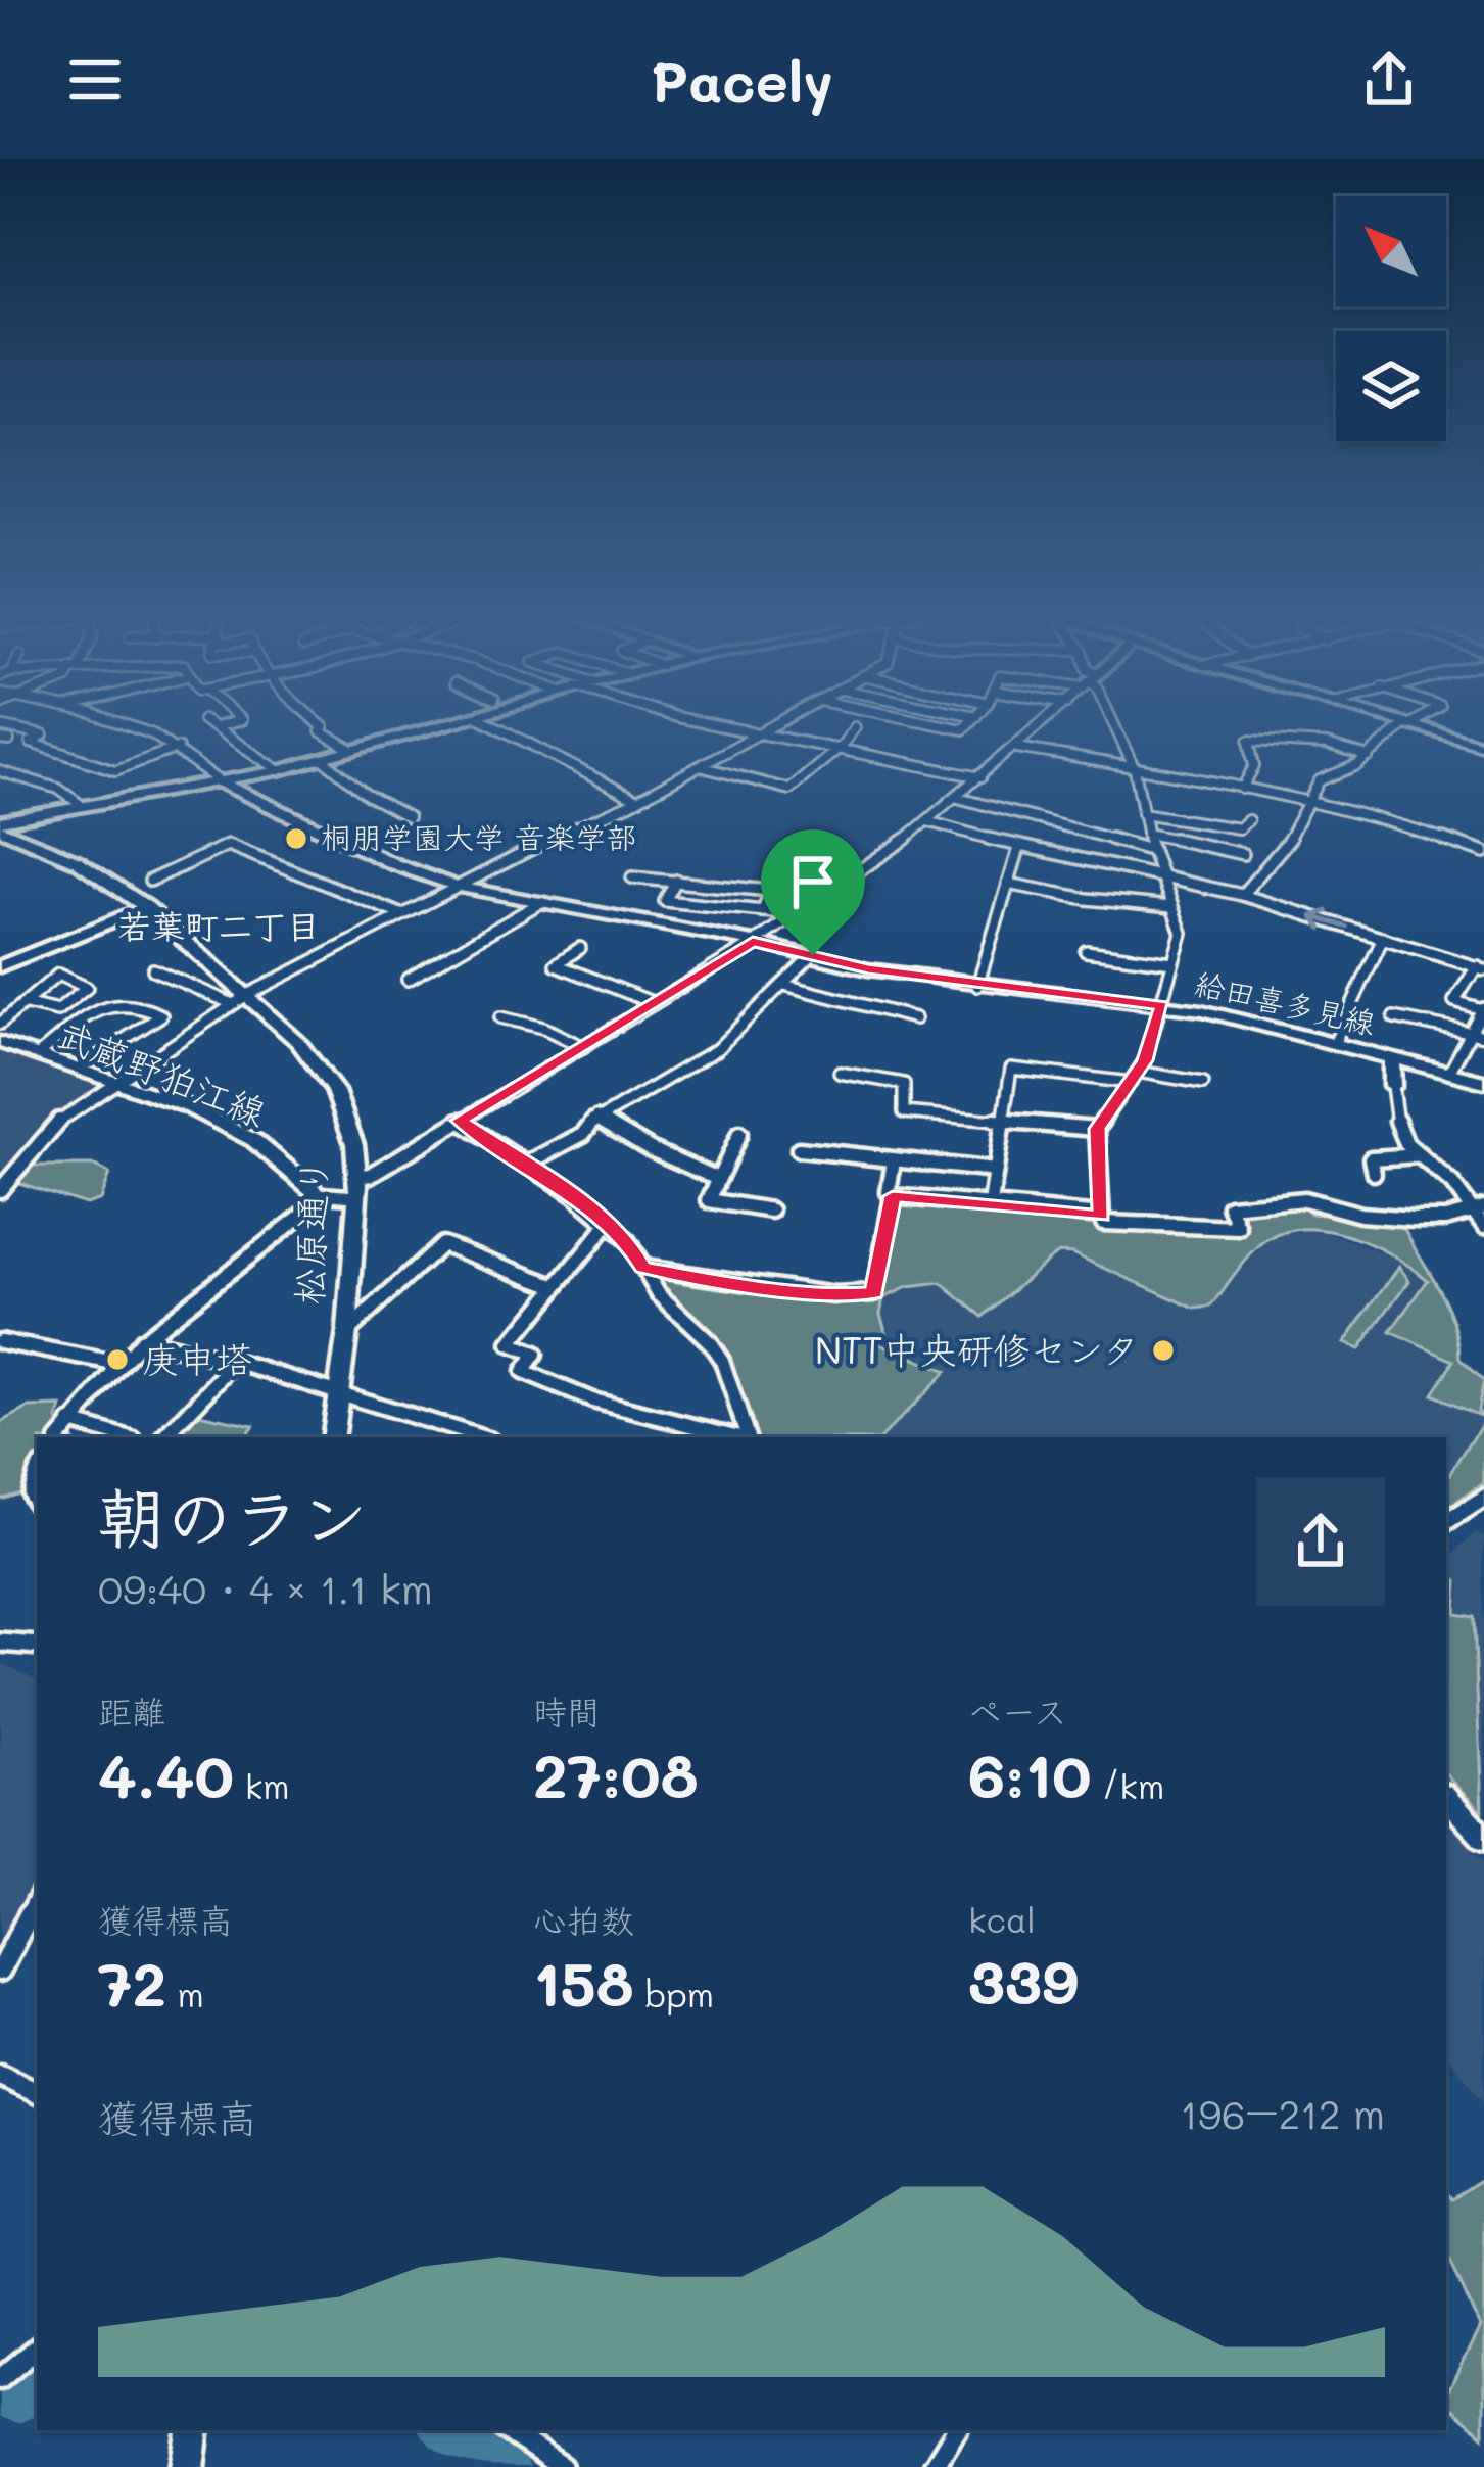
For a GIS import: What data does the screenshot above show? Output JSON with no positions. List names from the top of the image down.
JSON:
{
  "streets": {
    "main road": ["給田喜多見線", "武蔵野狛江線", "松原通り"]
  },
  "districts": ["若葉町二丁目"],
  "places": ["桐朋学園大学 音楽学部", "NTT中央研修センタ", "庚申塔"],
  "north": "top left",
  "page": {
    "header": "Pacely",
    "heading": ["朝のラン", "09:40 · 4 × 1.1 km"],
    "stats": [
      ["距離", "4.40 km"],
      ["時間", "27:08"],
      ["ペース", "6:10 /km"],
      ["獲得標高", "72 m"],
      ["心拍数", "158 bpm"],
      ["kcal", "339"]
    ],
    "chart": ["獲得標高", "196–212 m"]
  }
}
